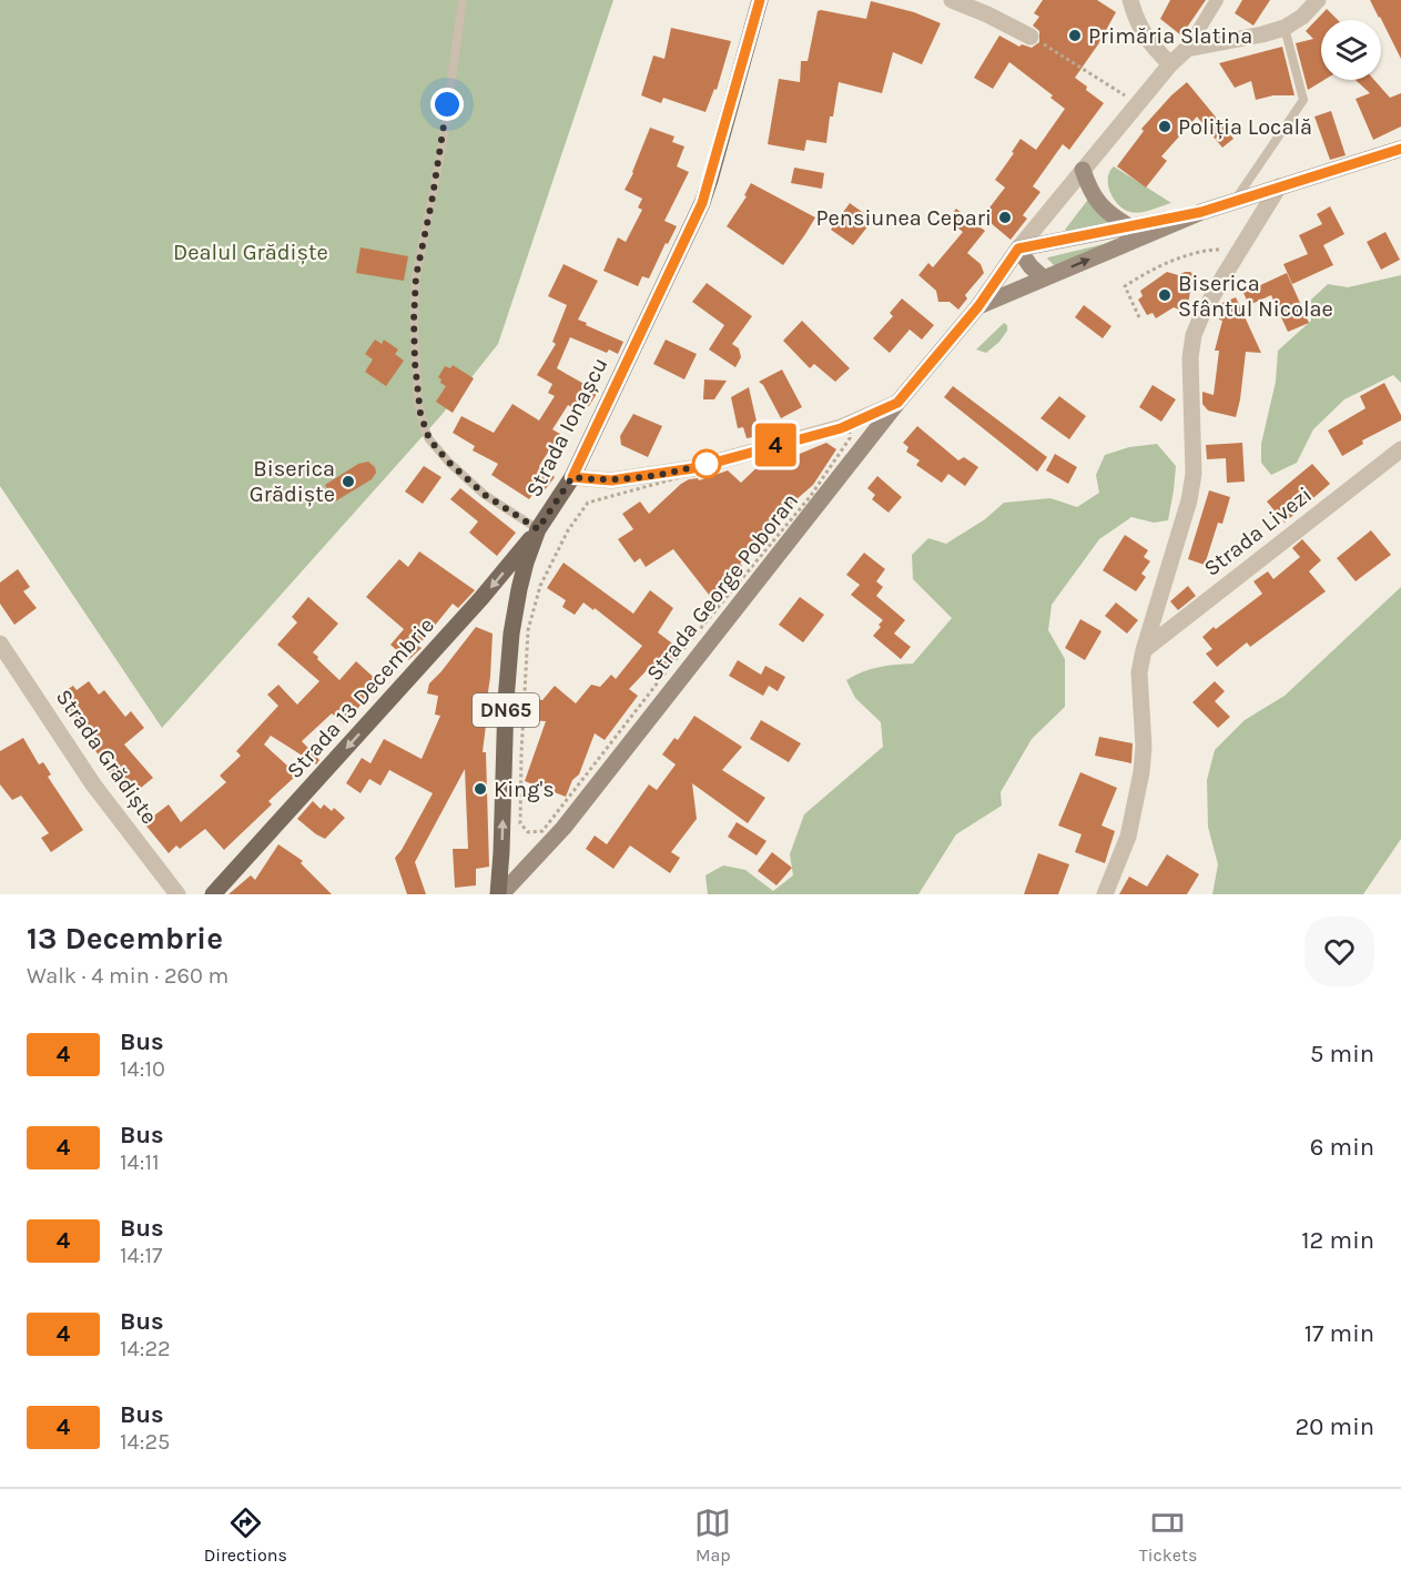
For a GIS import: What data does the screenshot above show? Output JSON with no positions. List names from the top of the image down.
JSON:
{
  "streets": {
    "main road": [
      "Strada Ionașcu",
      "Strada George Poboran",
      "Strada 13 Decembrie",
      "DN65"
    ],
    "street": ["Strada Livezi", "Strada Grădiște"]
  },
  "crossings": [
    ["Strada Ionașcu", "Strada George Poboran"],
    ["Strada Ionașcu", "Strada 13 Decembrie"]
  ],
  "one_way": ["Strada Ionașcu", "Strada 13 Decembrie"],
  "parks": ["Dealul Grădiște"],
  "places": [
    "Primăria Slatina",
    "Poliția Locală",
    "Pensiunea Cepari",
    "Biserica Sfântul Nicolae",
    "Biserica Grădiște",
    "King's"
  ],
  "lines": ["bus line 4"],
  "page": {
    "on_map": "4",
    "heading": ["13 Decembrie", "Walk · 4 min · 260 m"],
    "list": [
      {
        "mark": "4",
        "name": "Bus",
        "note": "14:10",
        "value": "5 min"
      },
      {
        "mark": "4",
        "name": "Bus",
        "note": "14:11",
        "value": "6 min"
      },
      {
        "mark": "4",
        "name": "Bus",
        "note": "14:17",
        "value": "12 min"
      },
      {
        "mark": "4",
        "name": "Bus",
        "note": "14:22",
        "value": "17 min"
      },
      {
        "mark": "4",
        "name": "Bus",
        "note": "14:25",
        "value": "20 min"
      }
    ],
    "tabs": ["Directions", "Map", "Tickets"]
  }
}
